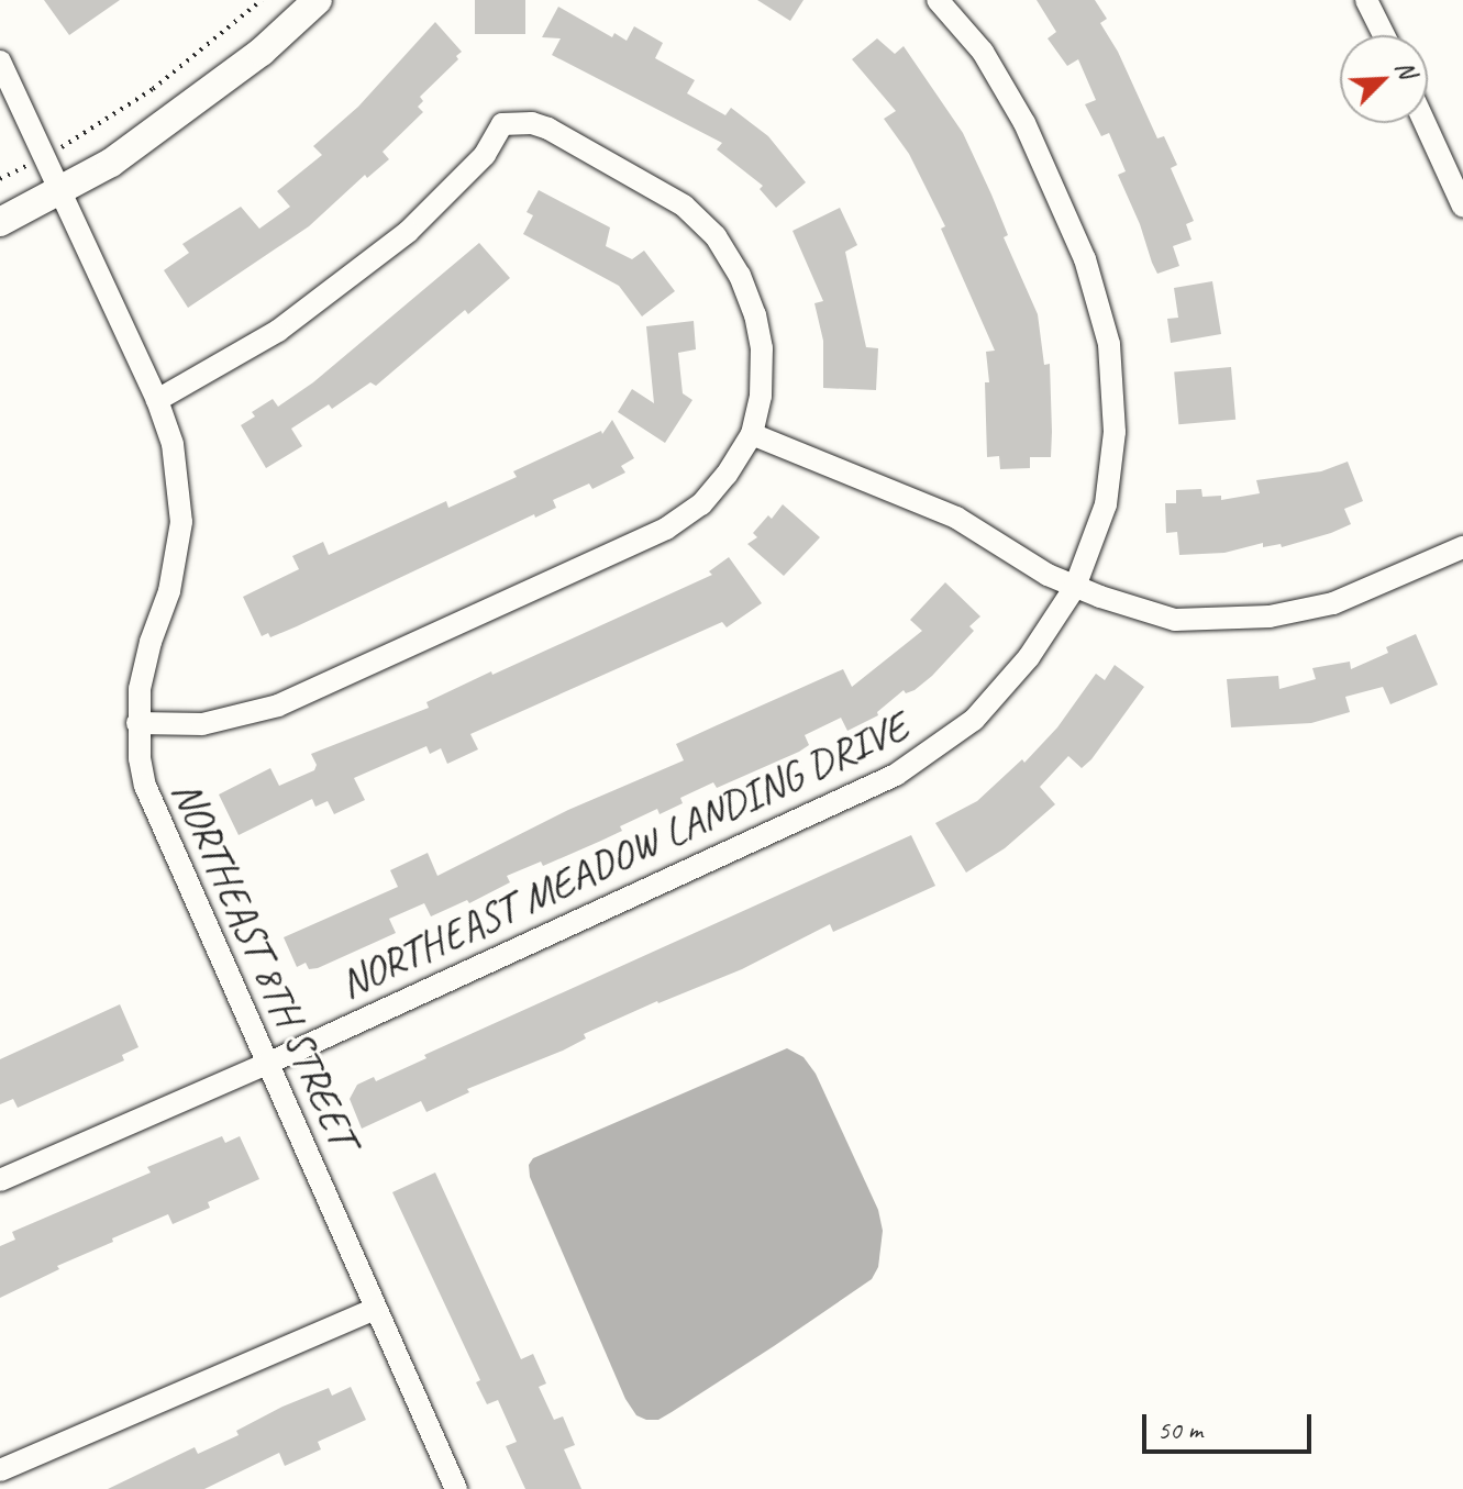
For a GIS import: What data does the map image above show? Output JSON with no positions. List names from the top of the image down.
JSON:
{
  "streets": {
    "street": ["NORTHEAST MEADOW LANDING DRIVE", "NORTHEAST 8TH STREET"]
  },
  "crossings": [
    ["NORTHEAST MEADOW LANDING DRIVE", "NORTHEAST 8TH STREET"]
  ],
  "scale_bar": "50 m",
  "north": "top right"
}
